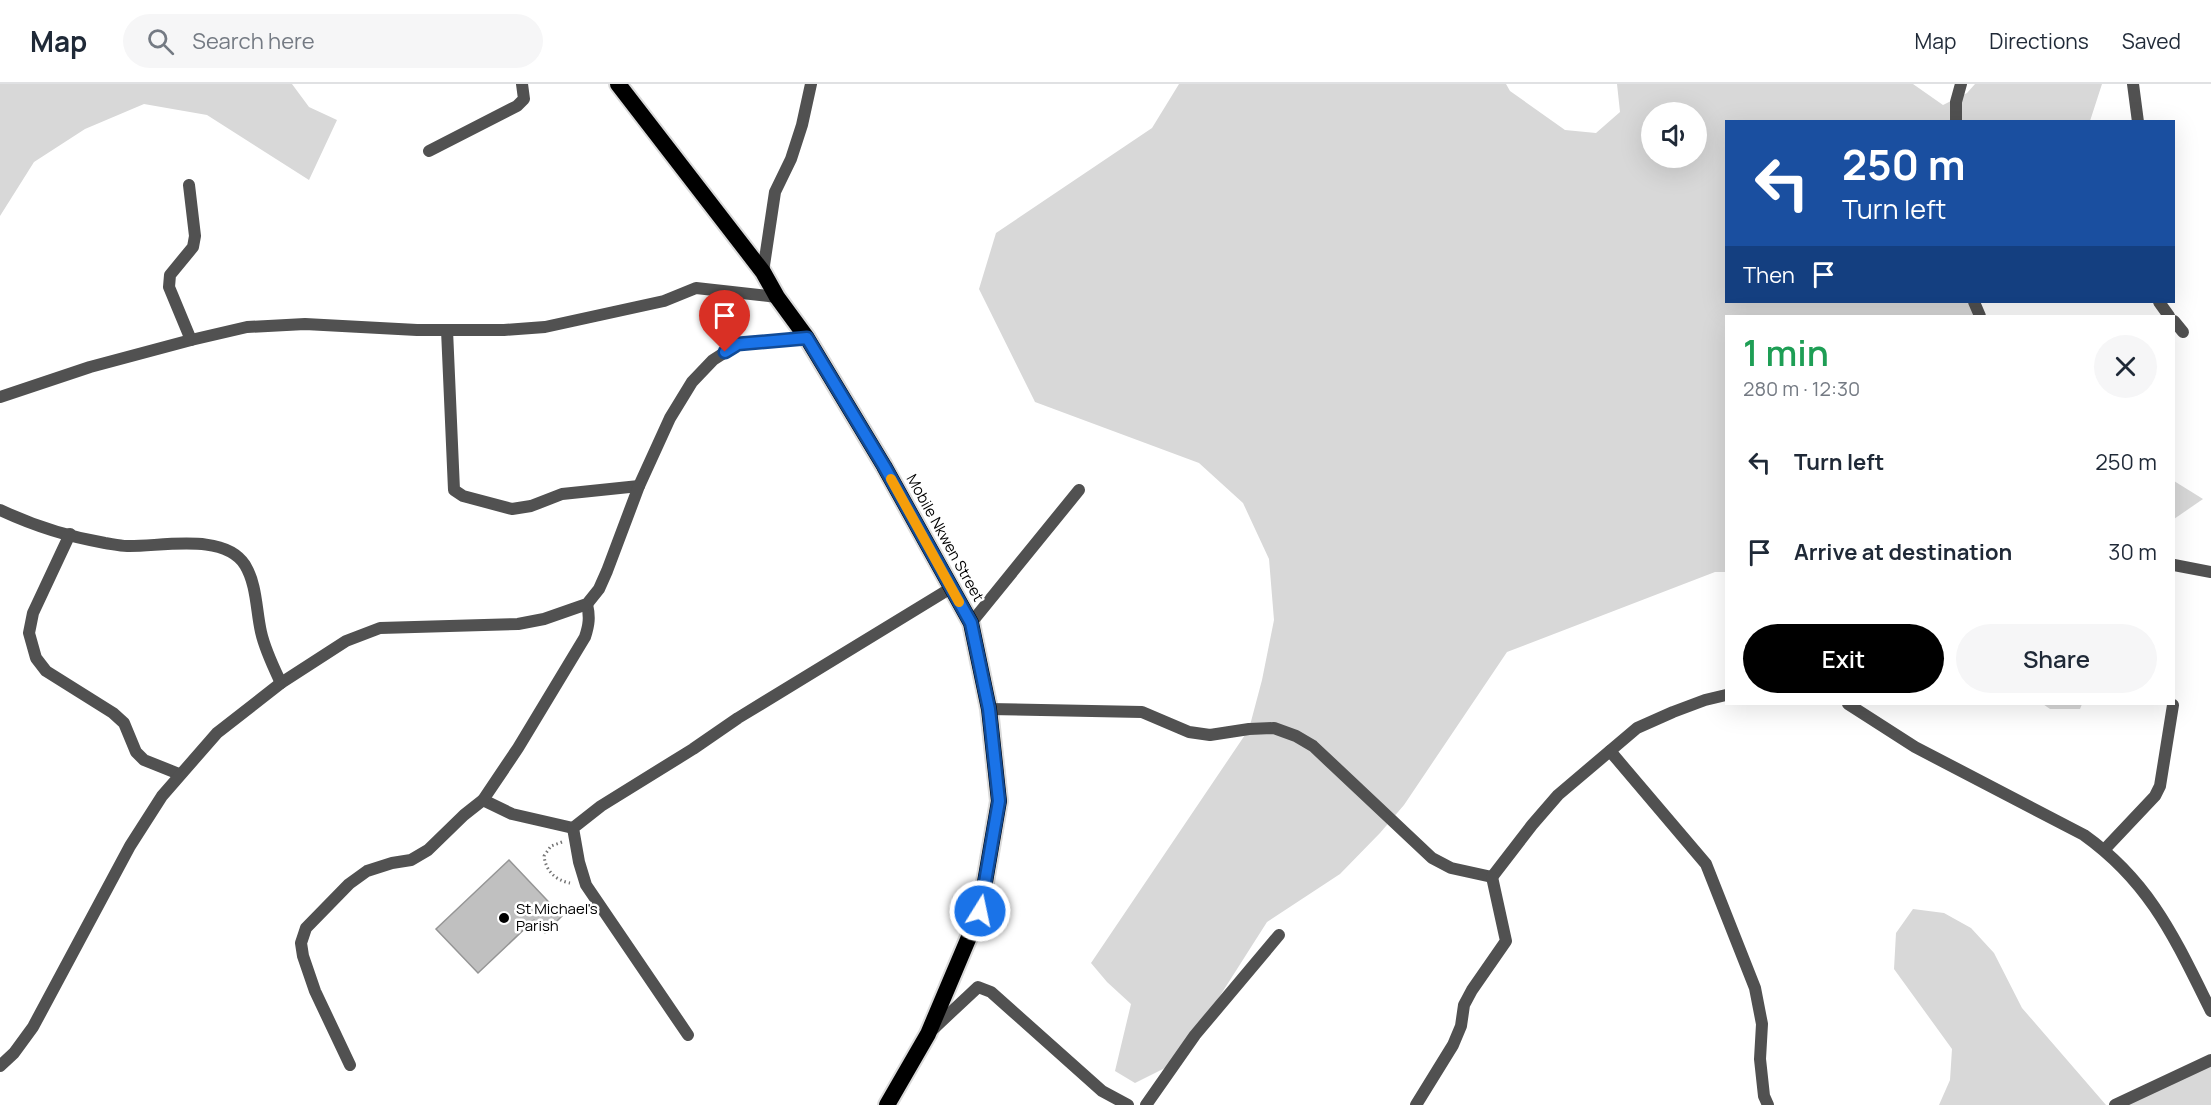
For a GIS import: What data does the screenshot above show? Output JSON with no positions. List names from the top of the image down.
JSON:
{
  "streets": {
    "highway": ["Mobile Nkwen Street"]
  },
  "places": ["St Michael's Parish"],
  "page": {
    "header": "Map",
    "search": "Search here",
    "nav": ["Map", "Directions", "Saved"],
    "turn": ["250 m", "Turn left"],
    "then": "Then",
    "heading": ["1 min", "280 m · 12:30"],
    "list": [
      {
        "name": "Turn left",
        "value": "250 m"
      },
      {
        "name": "Arrive at destination",
        "value": "30 m"
      }
    ],
    "buttons": ["Exit", "Share"]
  }
}
